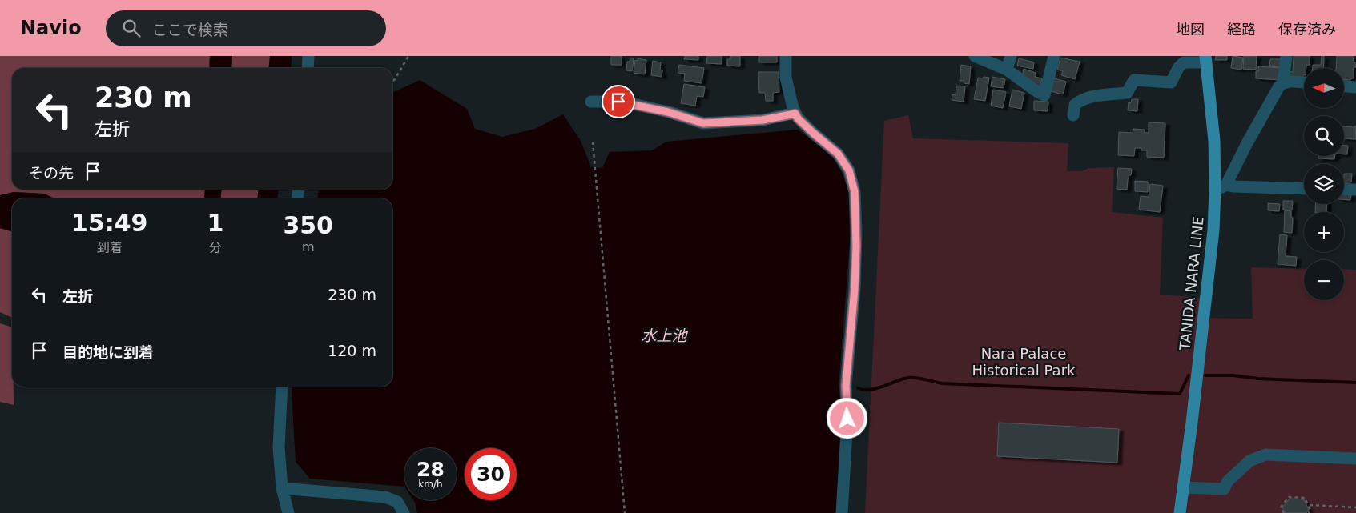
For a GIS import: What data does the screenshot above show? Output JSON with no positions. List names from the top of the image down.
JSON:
{
  "streets": {
    "main road": ["TANIDA NARA LINE"]
  },
  "water": ["水上池"],
  "parks": ["Nara Palace Historical Park"],
  "north": "left",
  "page": {
    "header": "Navio",
    "search": "ここで検索",
    "nav": ["地図", "経路", "保存済み"],
    "map_buttons": ["+", "−"],
    "turn": ["230 m", "左折"],
    "then": "その先",
    "eta": [
      "15:49",
      "到着",
      "1",
      "分",
      "350",
      "m"
    ],
    "list": [
      {
        "name": "左折",
        "value": "230 m"
      },
      {
        "name": "目的地に到着",
        "value": "120 m"
      }
    ],
    "speed": "28 km/h",
    "limit": "30"
  }
}
